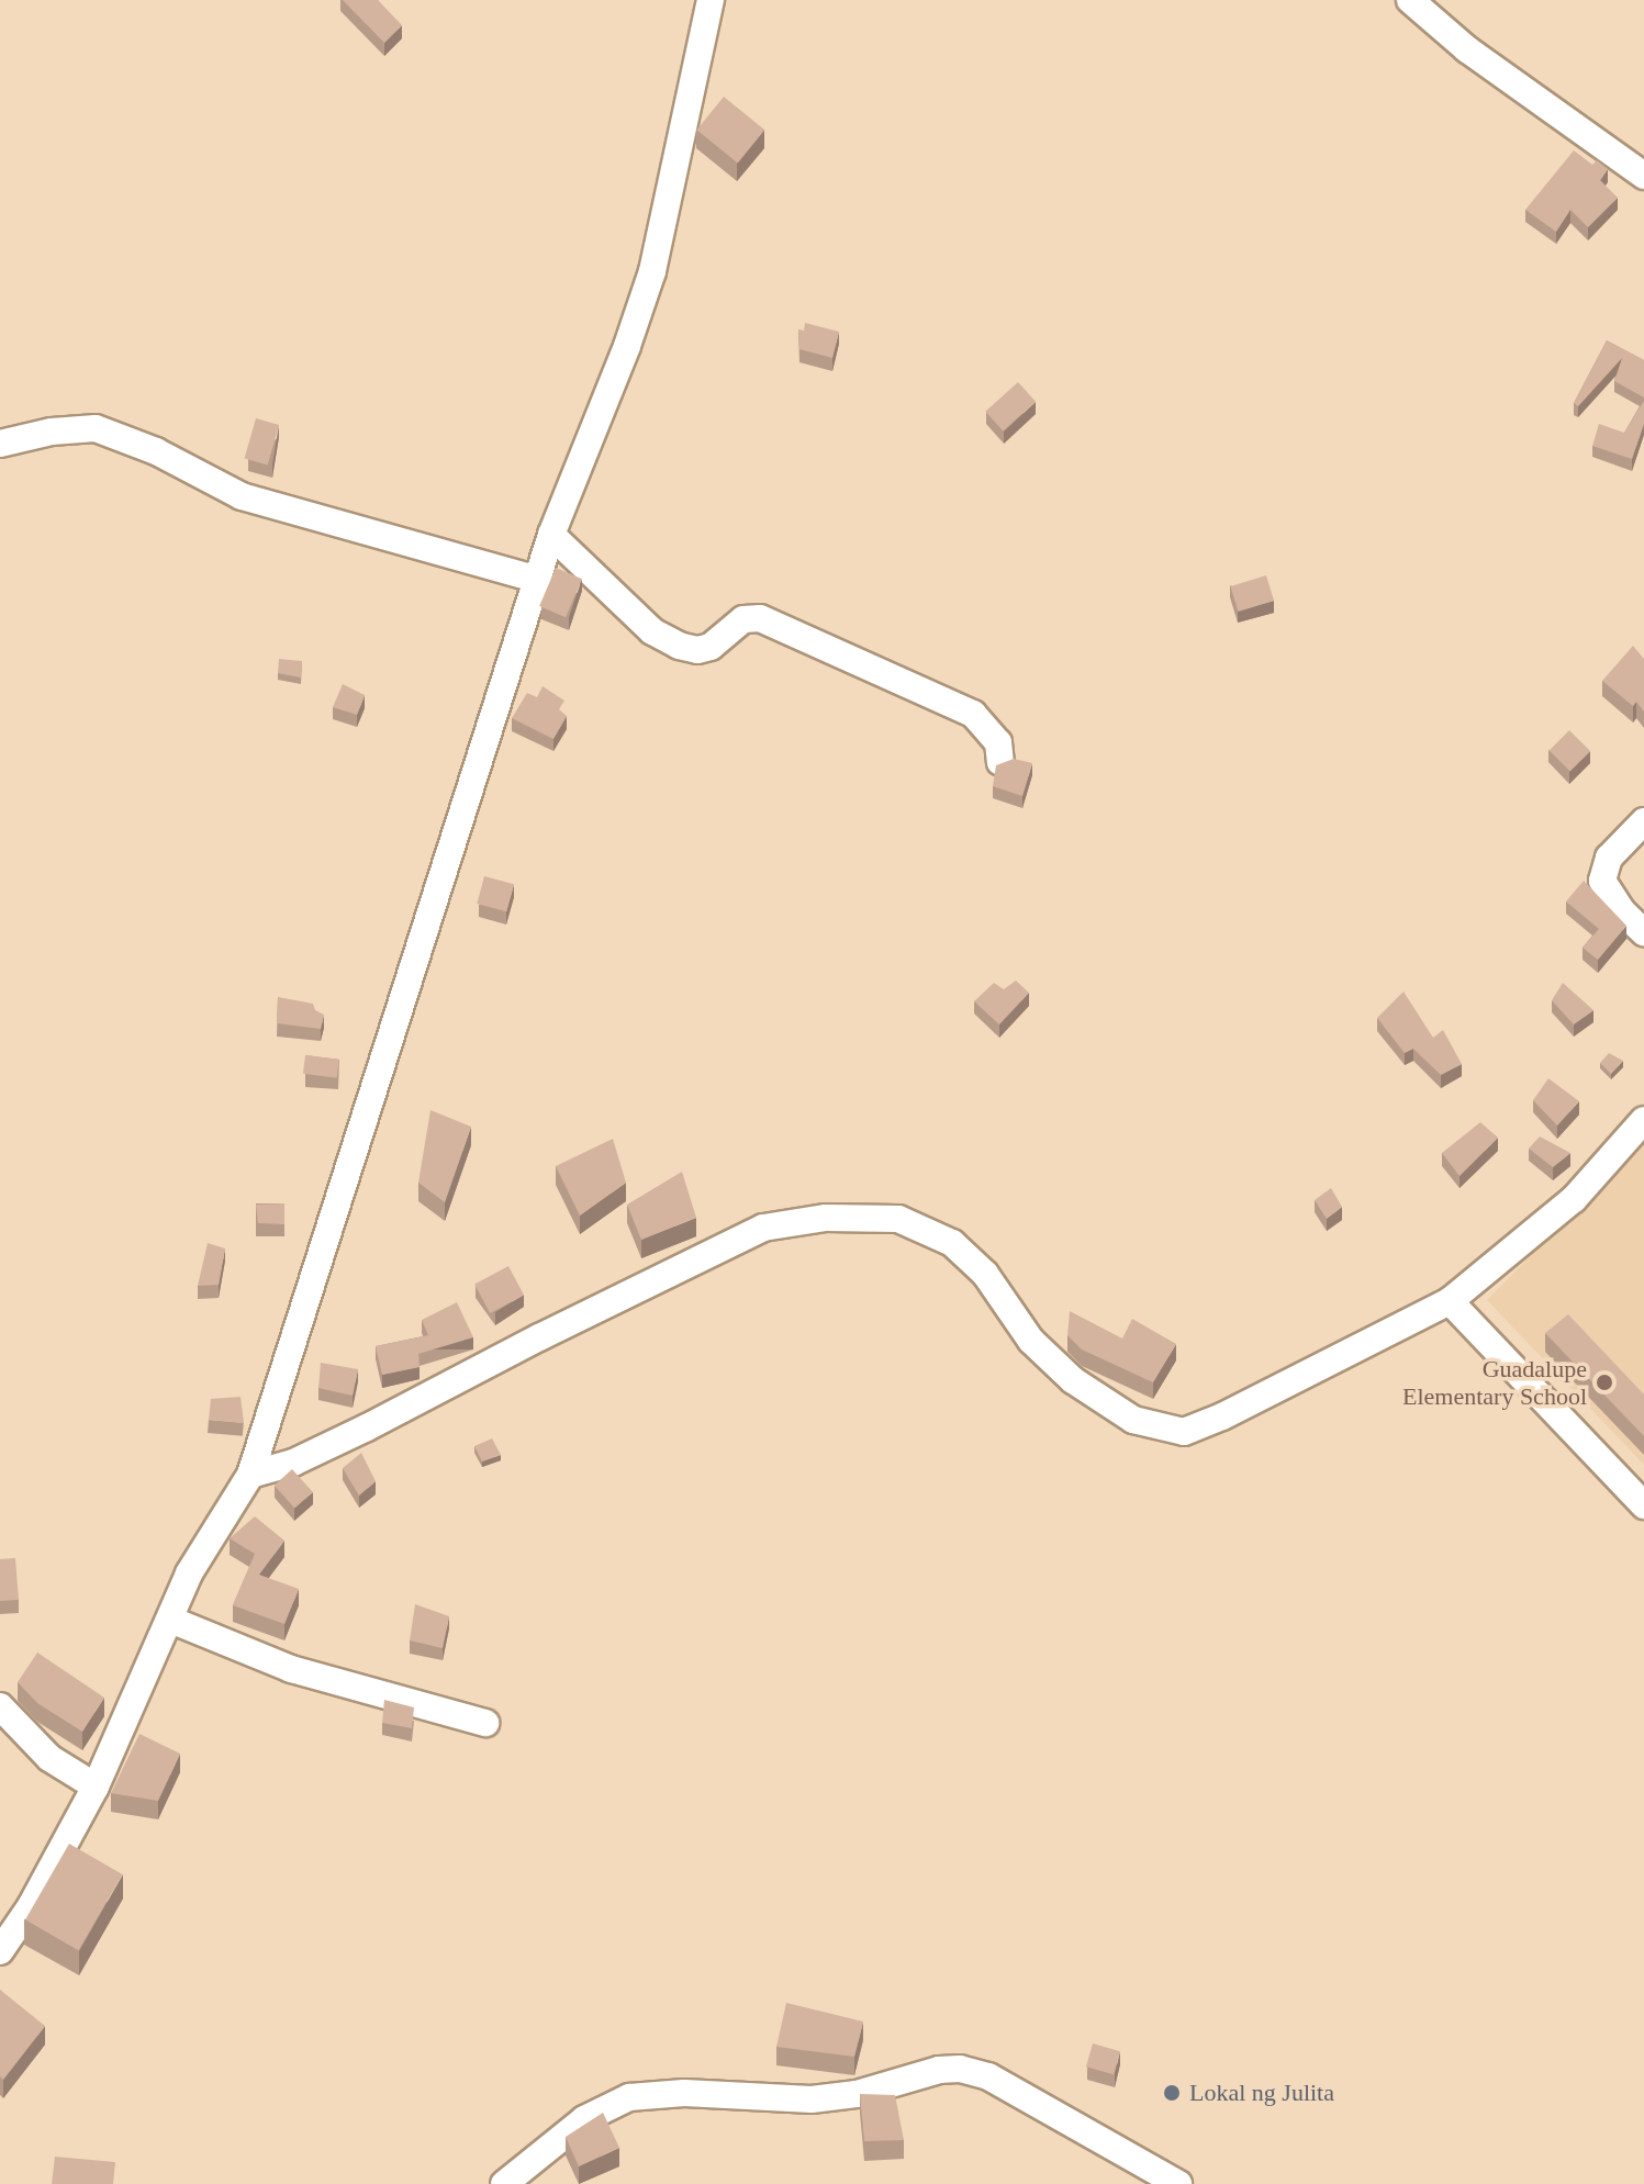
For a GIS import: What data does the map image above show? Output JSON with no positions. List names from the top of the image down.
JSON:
{
  "places": ["Guadalupe Elementary School", "Lokal ng Julita"]
}
